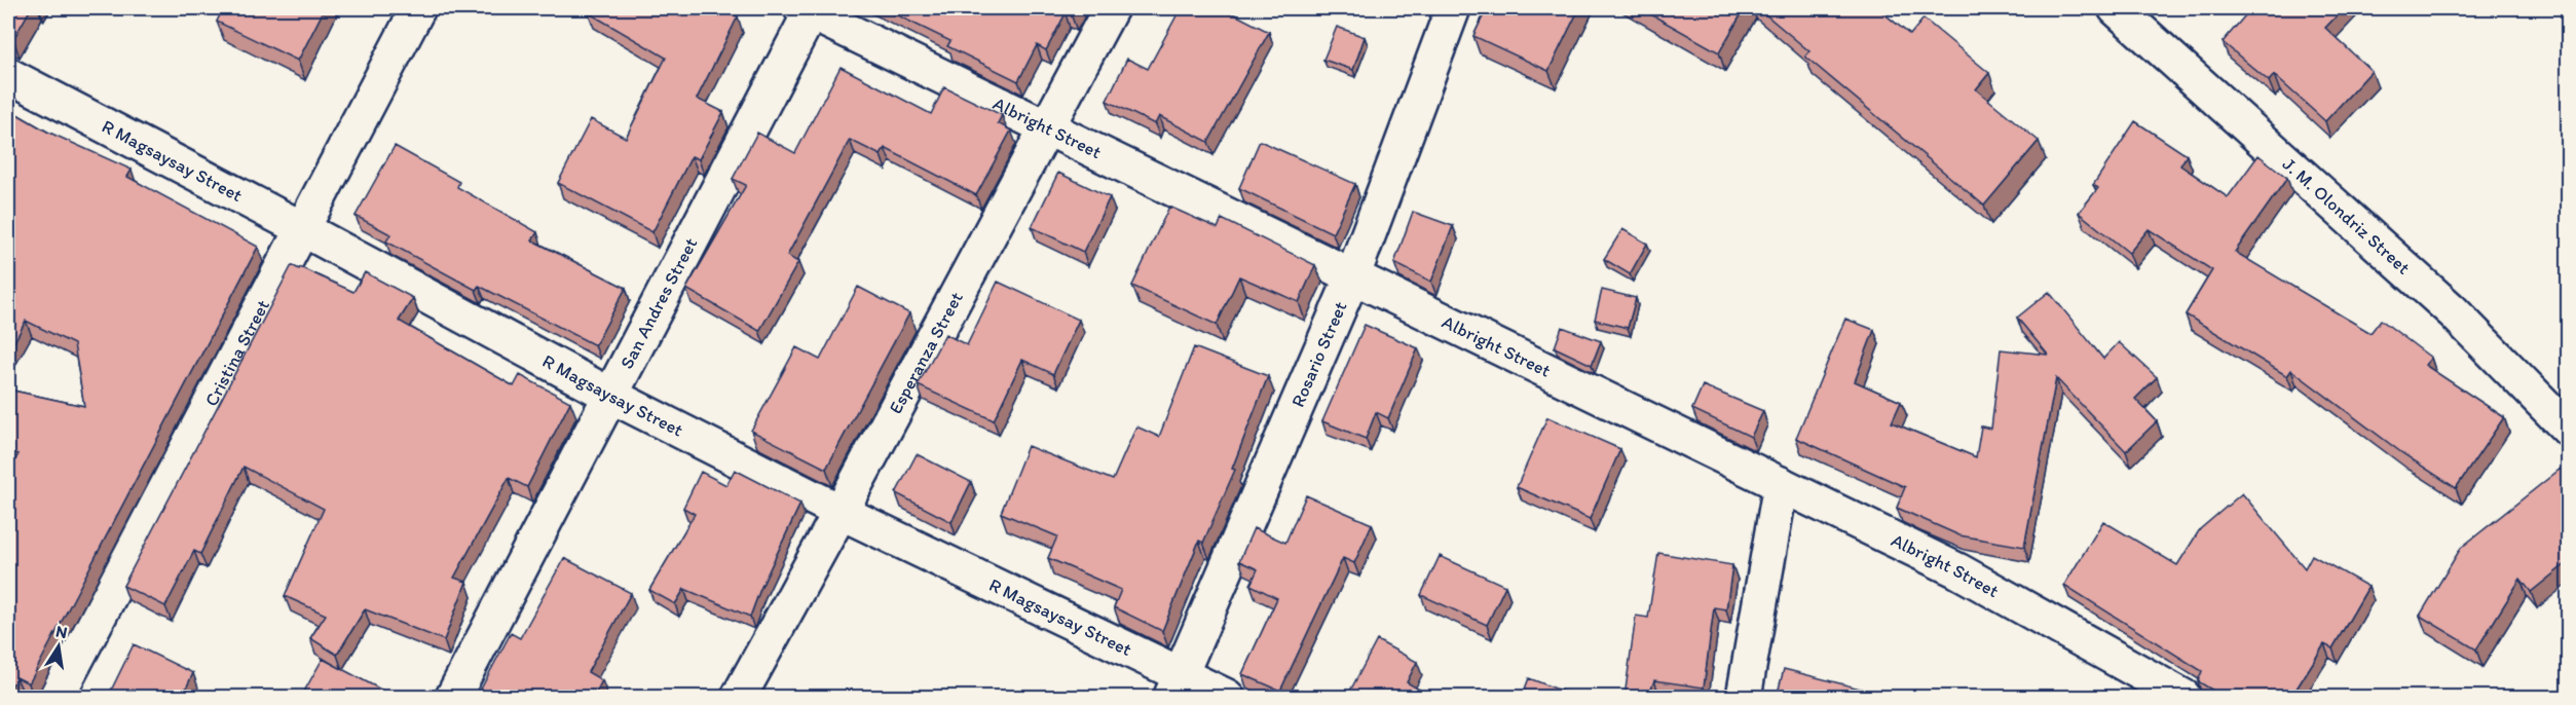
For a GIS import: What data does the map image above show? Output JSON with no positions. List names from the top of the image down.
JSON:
{
  "streets": {
    "street": [
      "Albright Street",
      "R Magsaysay Street",
      "J. M. Olondriz Street",
      "San Andres Street",
      "Cristina Street",
      "Esperanza Street",
      "Rosario Street"
    ]
  },
  "crossings": [
    ["Albright Street", "San Andres Street"],
    ["Albright Street", "Esperanza Street"],
    ["Albright Street", "Rosario Street"],
    ["R Magsaysay Street", "San Andres Street"],
    ["R Magsaysay Street", "Cristina Street"],
    ["R Magsaysay Street", "Esperanza Street"],
    ["R Magsaysay Street", "Rosario Street"]
  ],
  "north": "top"
}
